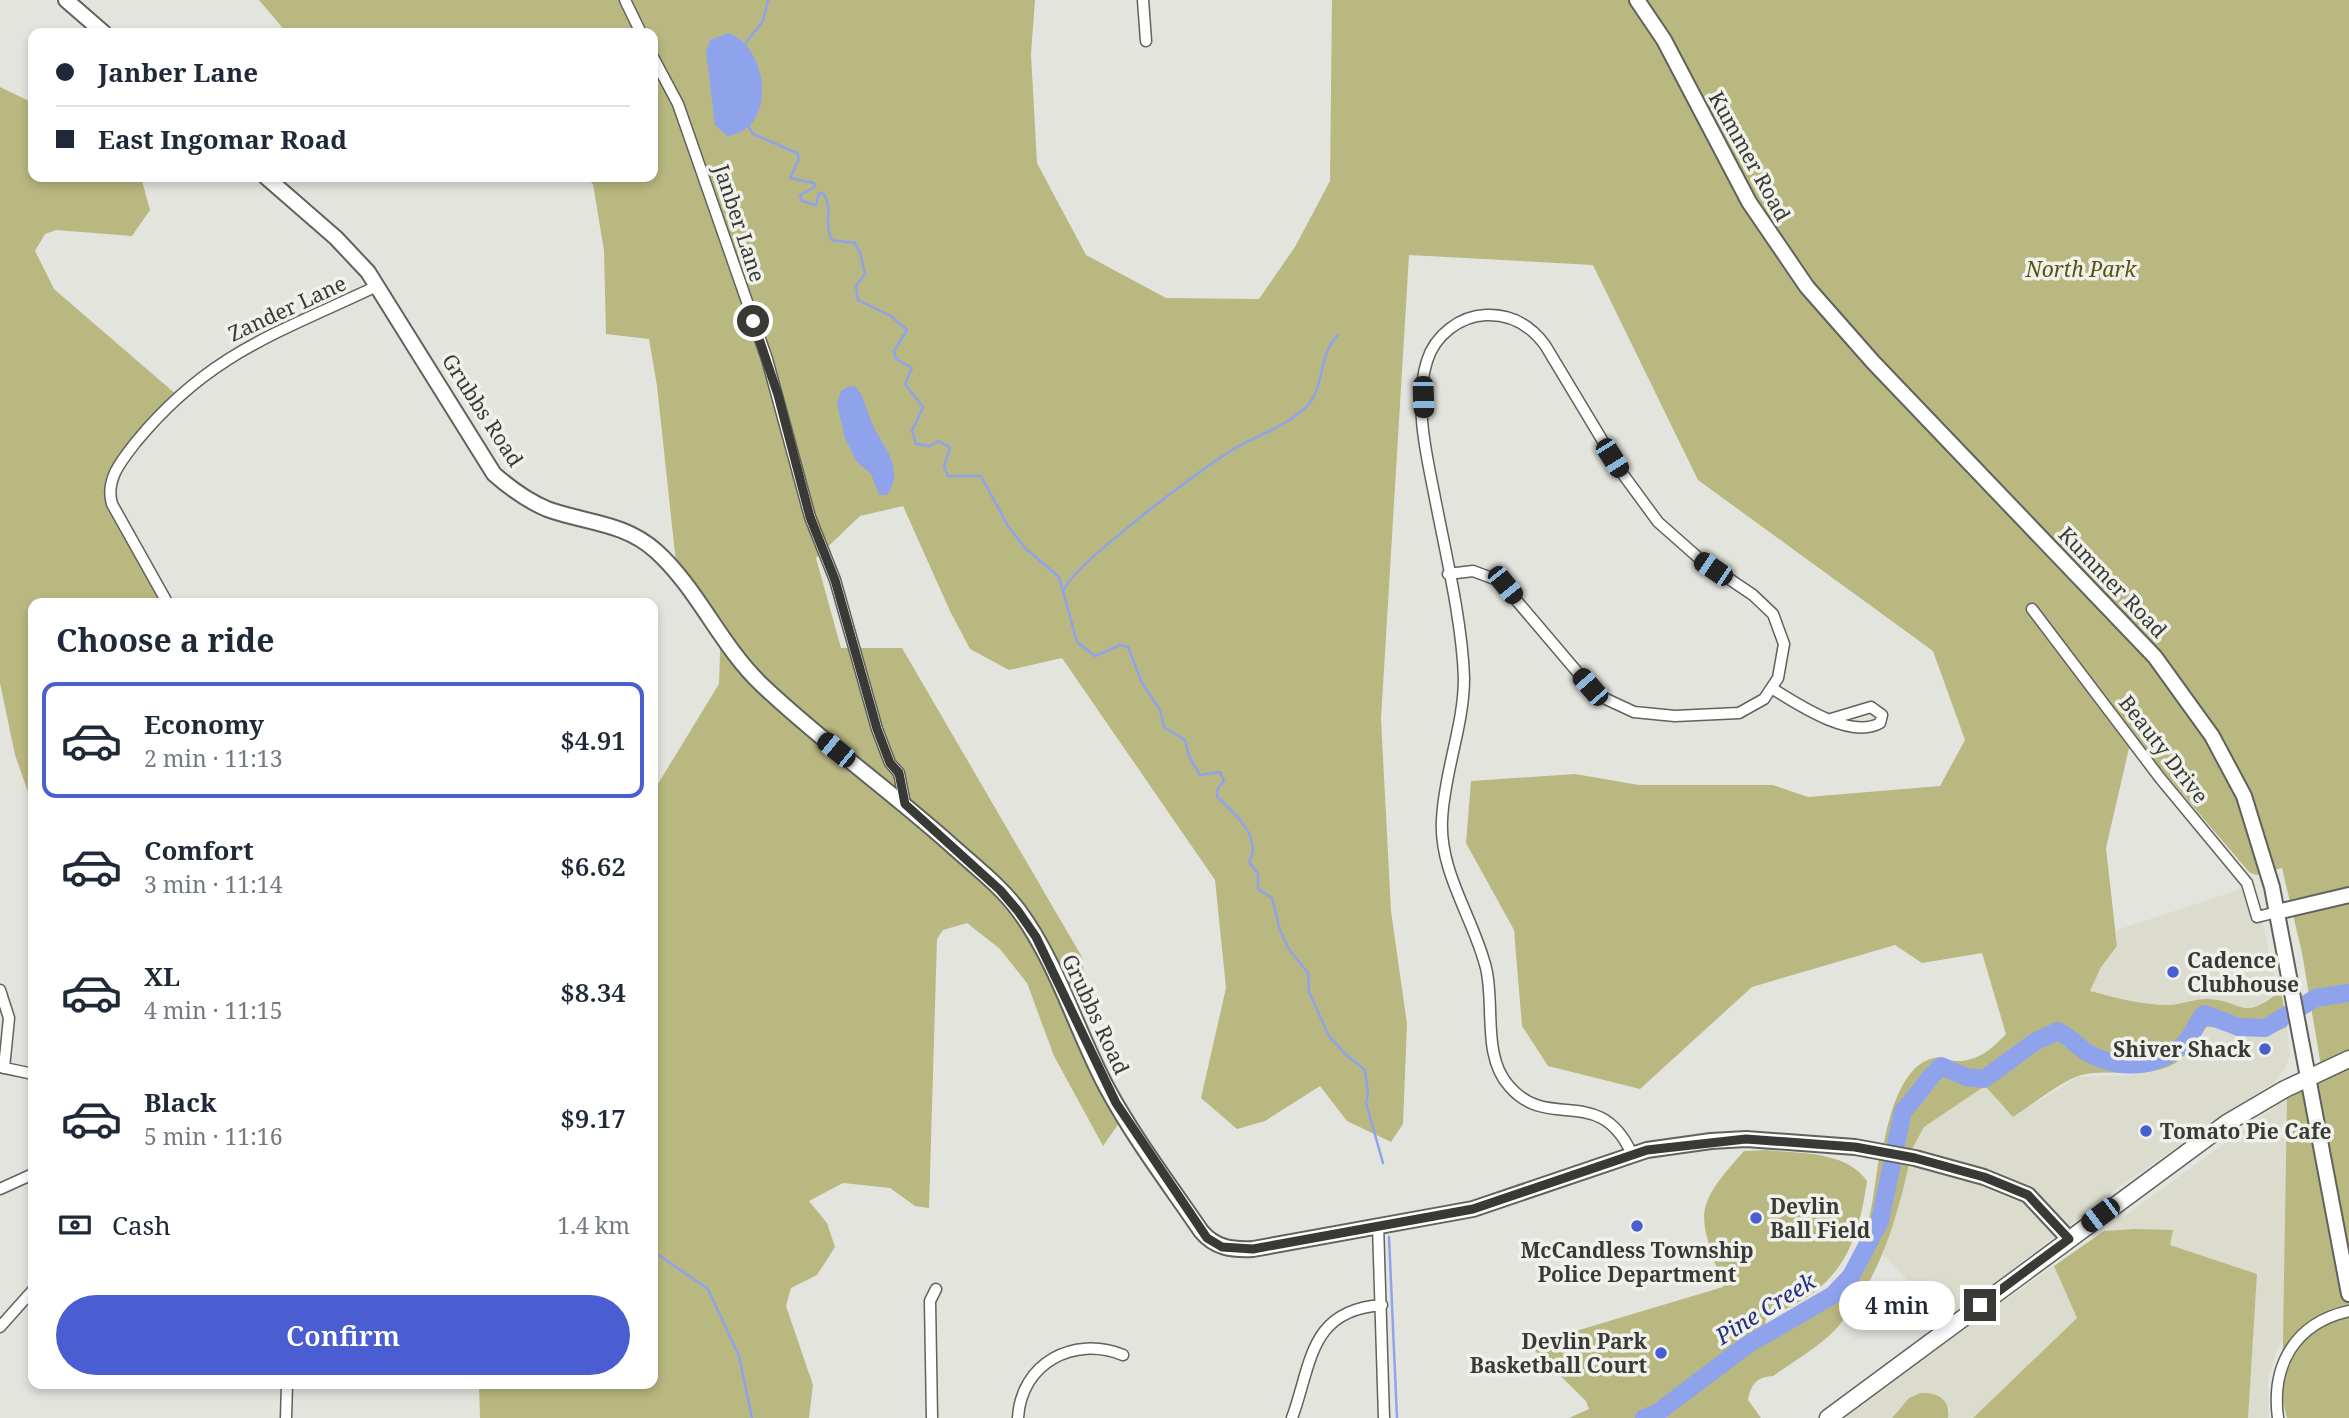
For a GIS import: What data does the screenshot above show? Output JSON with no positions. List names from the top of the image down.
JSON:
{
  "streets": {
    "street": [
      "Kummer Road",
      "Janber Lane",
      "Zander Lane",
      "Grubbs Road",
      "Beauty Drive"
    ]
  },
  "crossings": [
    ["Kummer Road", "Beauty Drive"],
    ["Janber Lane", "Grubbs Road"],
    ["Zander Lane", "Grubbs Road"]
  ],
  "water": ["Pine Creek"],
  "parks": ["North Park"],
  "places": [
    "Cadence Clubhouse",
    "Shiver Shack",
    "Tomato Pie Cafe",
    "Devlin Ball Field",
    "McCandless Township Police Department",
    "Devlin Park Basketball Court"
  ],
  "page": {
    "banner": ["Janber Lane", "East Ingomar Road"],
    "heading": "Choose a ride",
    "list": [
      {
        "name": "Economy",
        "note": "2 min · 11:13",
        "value": "$4.91"
      },
      {
        "name": "Comfort",
        "note": "3 min · 11:14",
        "value": "$6.62"
      },
      {
        "name": "XL",
        "note": "4 min · 11:15",
        "value": "$8.34"
      },
      {
        "name": "Black",
        "note": "5 min · 11:16",
        "value": "$9.17"
      }
    ],
    "pay": ["Cash", "1.4 km"],
    "bubble": "4 min",
    "buttons": "Confirm"
  }
}
